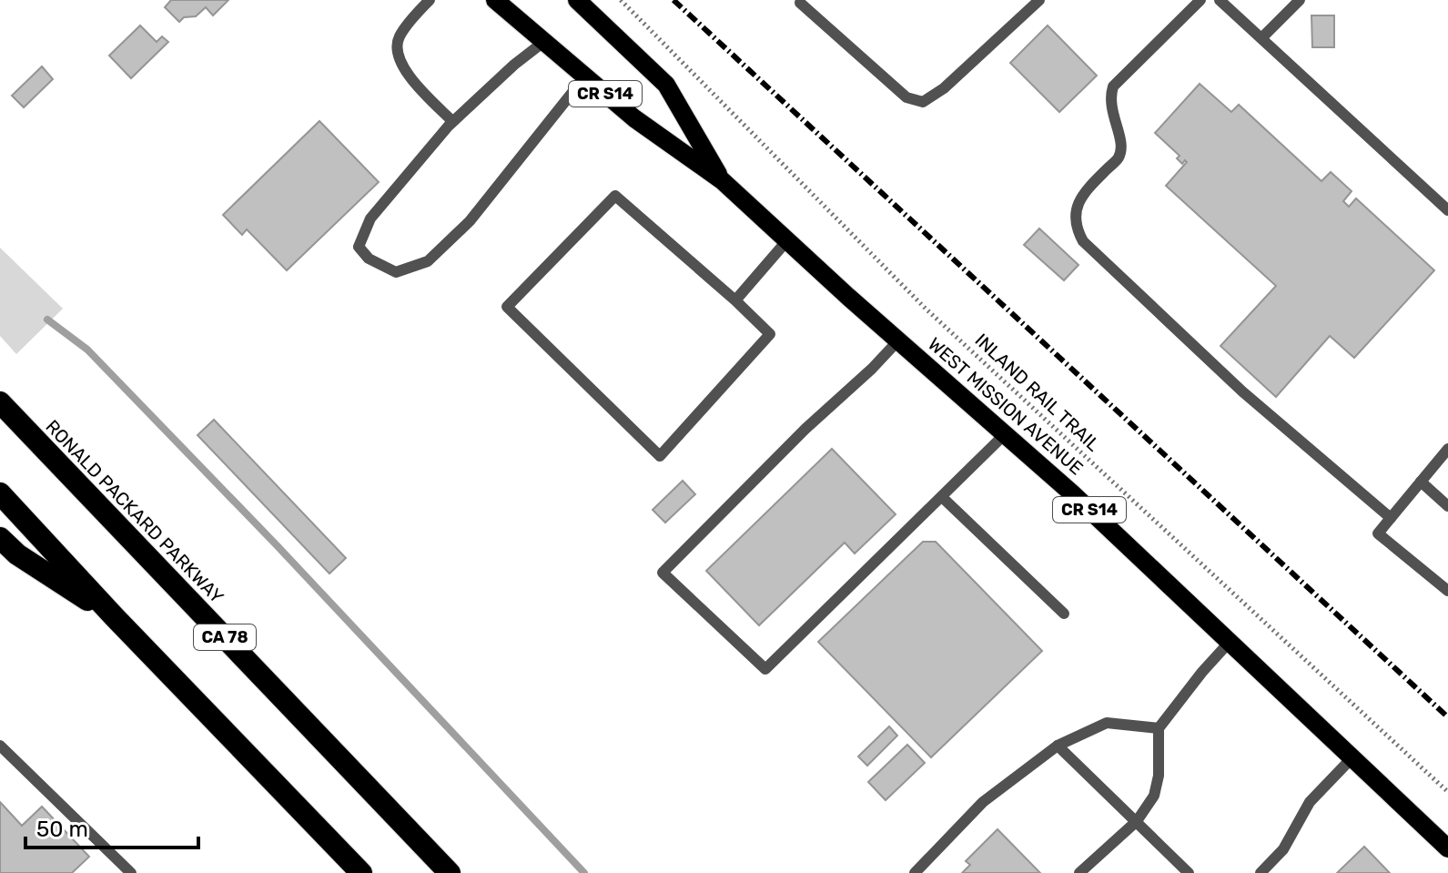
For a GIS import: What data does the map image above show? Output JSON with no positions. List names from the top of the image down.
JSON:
{
  "streets": {
    "highway": ["RONALD PACKARD PARKWAY", "CA 78"],
    "main road": ["CR S14", "WEST MISSION AVENUE"],
    "path": ["INLAND RAIL TRAIL"]
  },
  "scale_bar": "50 m"
}
